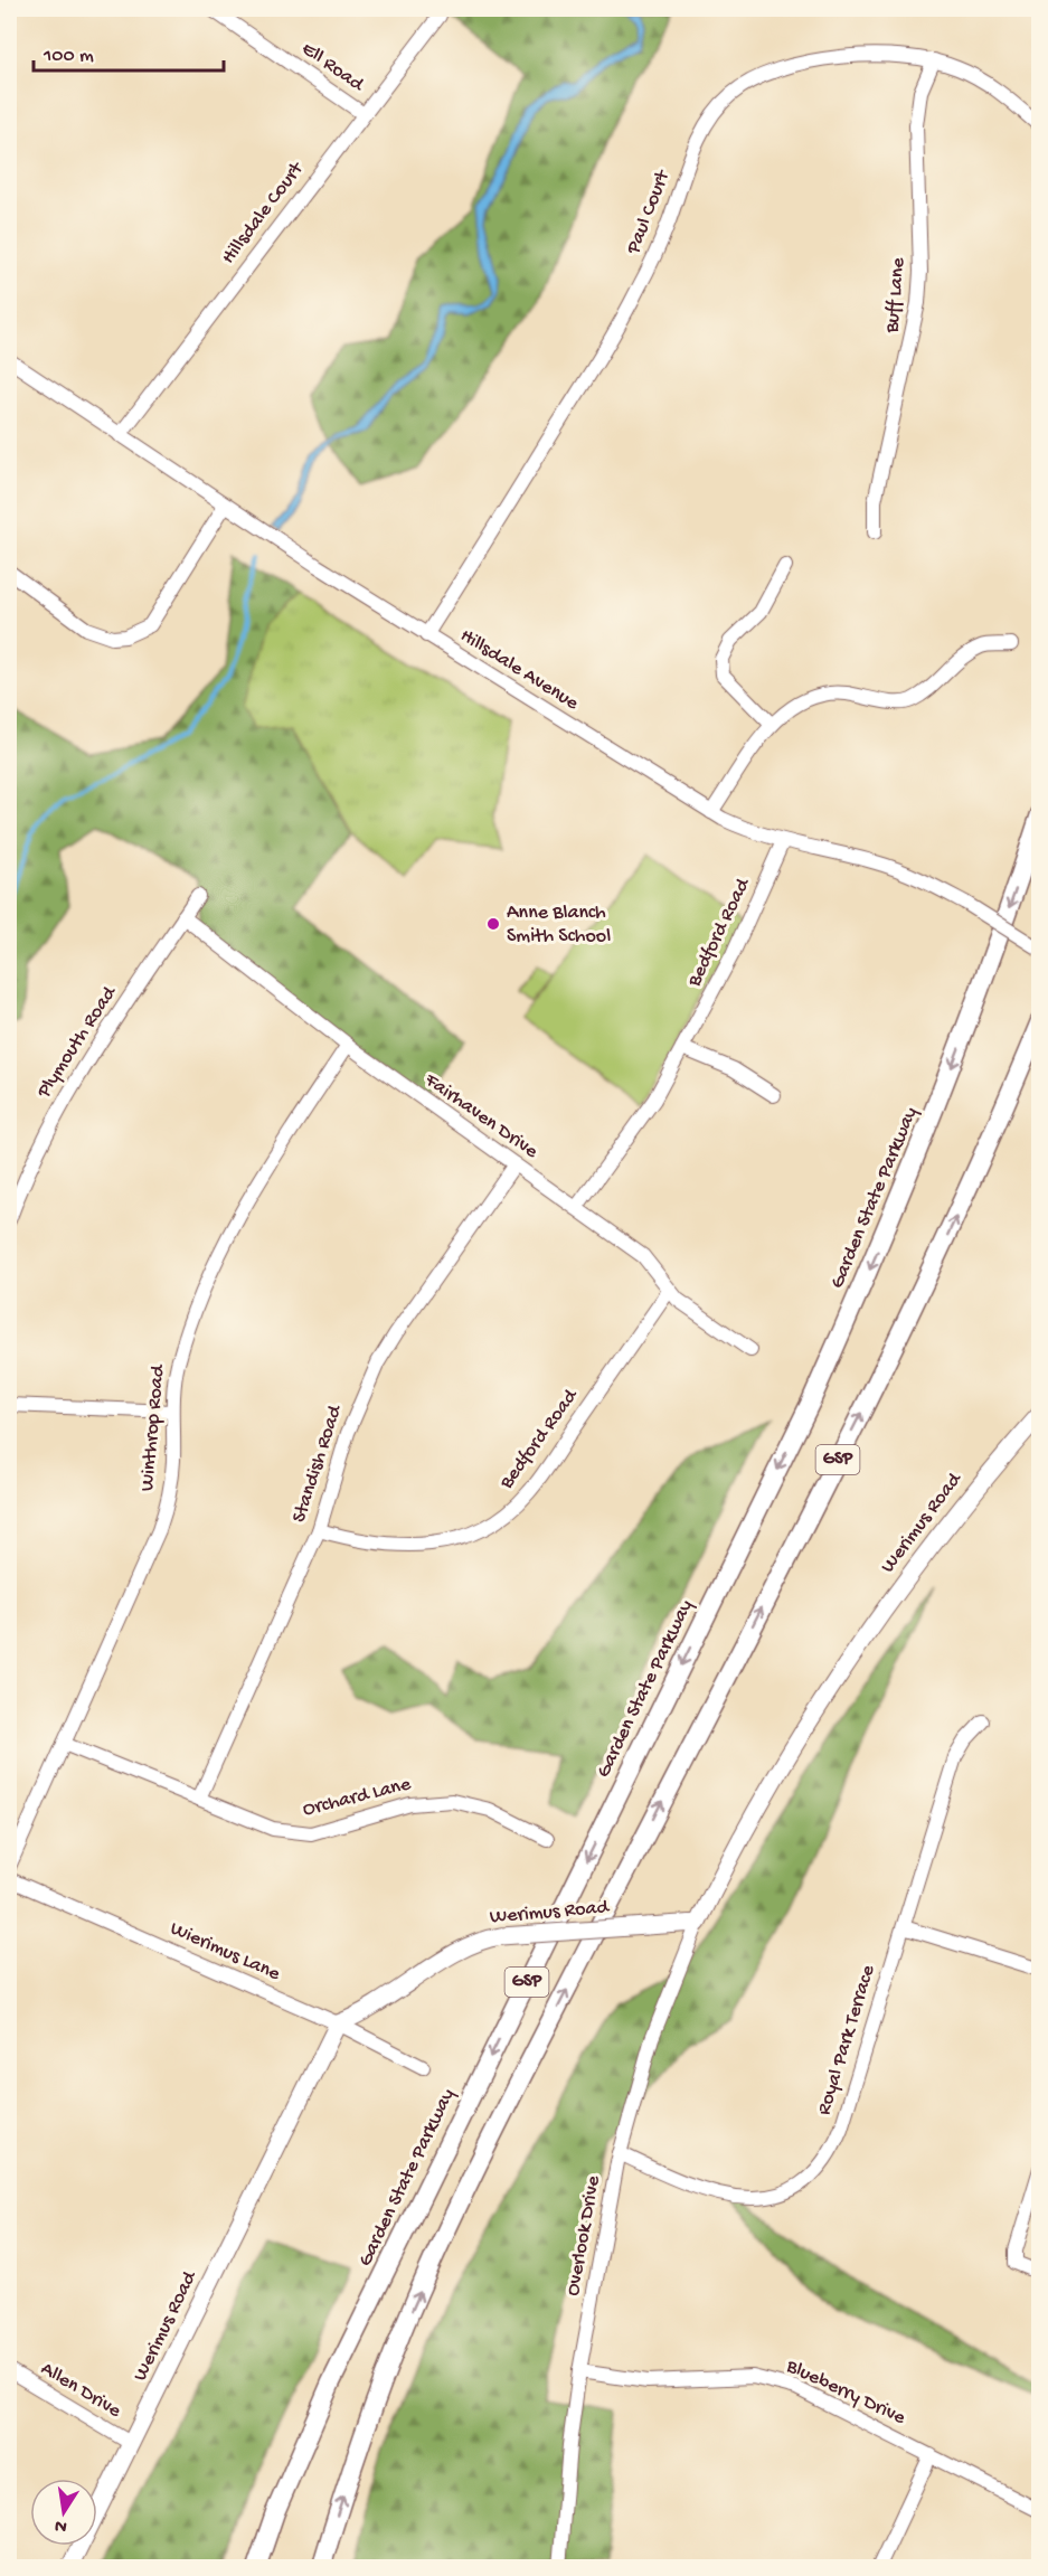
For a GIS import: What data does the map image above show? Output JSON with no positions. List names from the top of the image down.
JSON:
{
  "streets": {
    "highway": ["Garden State Parkway", "GSP"],
    "main road": ["Werimus Road"],
    "street": [
      "Ell Road",
      "Paul Court",
      "Hillsdale Court",
      "Buff Lane",
      "Hillsdale Avenue",
      "Bedford Road",
      "Plymouth Road",
      "Fairhaven Drive",
      "Winthrop Road",
      "Standish Road",
      "Orchard Lane",
      "Wierimus Lane",
      "Royal Park Terrace",
      "Overlook Drive",
      "Allen Drive",
      "Blueberry Drive"
    ]
  },
  "crossings": [
    ["Ell Road", "Hillsdale Court"],
    ["Paul Court", "Buff Lane"],
    ["Paul Court", "Hillsdale Avenue"],
    ["Hillsdale Court", "Hillsdale Avenue"],
    ["Hillsdale Avenue", "Bedford Road"],
    ["Bedford Road", "Fairhaven Drive"],
    ["Bedford Road", "Standish Road"],
    ["Plymouth Road", "Fairhaven Drive"],
    ["Fairhaven Drive", "Winthrop Road"],
    ["Fairhaven Drive", "Standish Road"],
    ["Winthrop Road", "Orchard Lane"],
    ["Standish Road", "Orchard Lane"],
    ["Werimus Road", "Wierimus Lane"],
    ["Werimus Road", "Overlook Drive"],
    ["Werimus Road", "Allen Drive"],
    ["Royal Park Terrace", "Overlook Drive"],
    ["Overlook Drive", "Blueberry Drive"]
  ],
  "places": ["Anne Blanch Smith School"],
  "scale_bar": "100 m",
  "north": "bottom"
}
